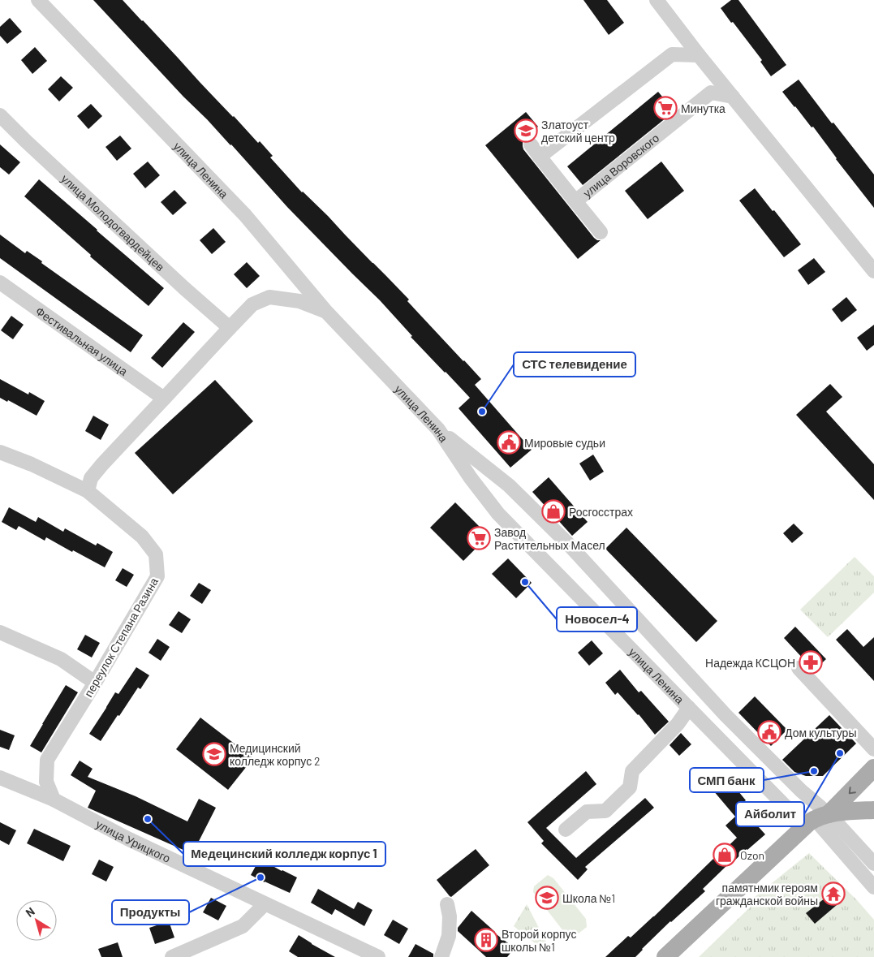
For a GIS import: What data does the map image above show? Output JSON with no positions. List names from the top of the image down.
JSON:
{
  "streets": {
    "street": [
      "улица Воровского",
      "улица Ленина",
      "улица Молодогвардейцев",
      "Фестивальная улица",
      "переулок Степана Разина",
      "улица Урицкого"
    ]
  },
  "crossings": [
    ["переулок Степана Разина", "улица Урицкого"]
  ],
  "places": {
    "supermarket": ["Минутка", "Завод Растительных Масел"],
    "school or university": ["Златоуст детский центр", "Медицинский колледж корпус 2", "Школа №1"],
    "other": [
      "СТС телевидение",
      "Новосел-4",
      "Айболит",
      "СМП банк",
      "Медецинский колледж корпус 1",
      "Продукты"
    ],
    "public building": ["Мировые судьи", "Дом культуры"],
    "shop": ["Росгосстрах", "Ozon"],
    "pharmacy": ["Надежда КСЦОН"],
    "temple": ["памятнмик героям гражданской войны"],
    "building": ["Второй корпус школы №1"]
  },
  "north": "top left"
}
